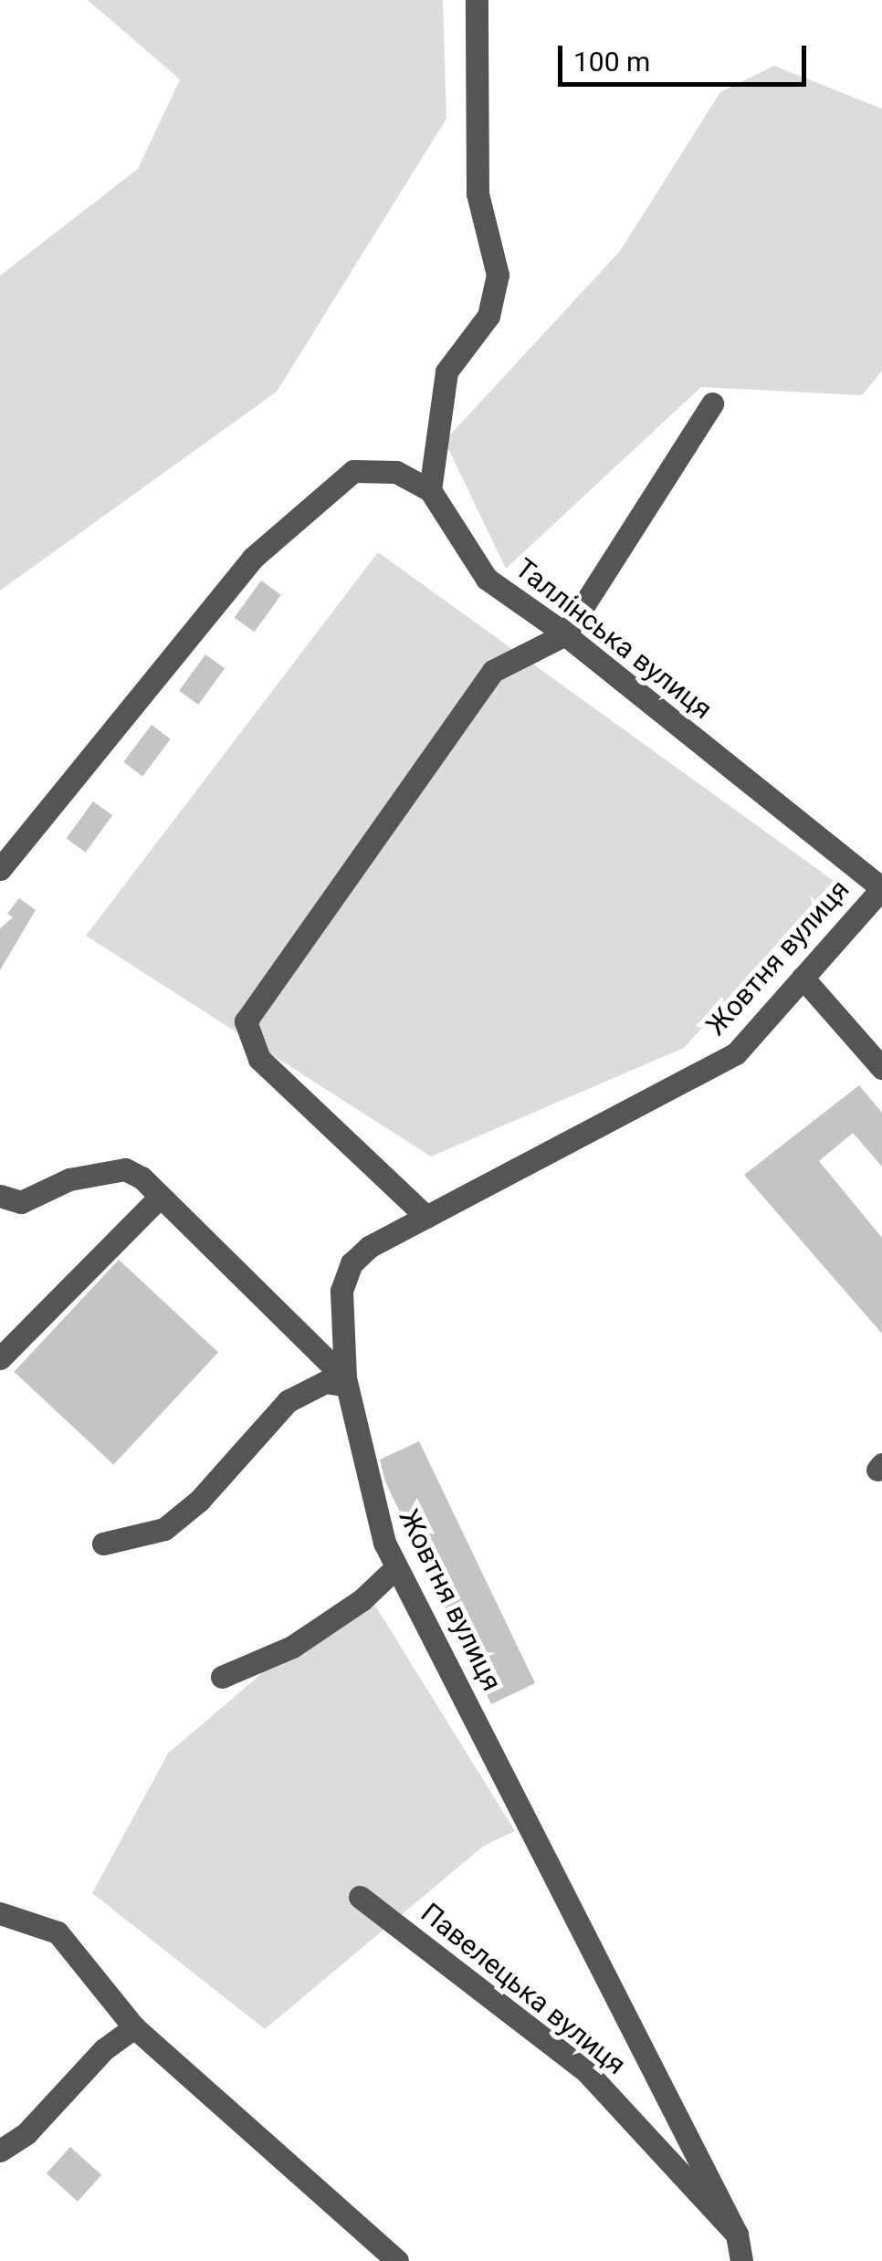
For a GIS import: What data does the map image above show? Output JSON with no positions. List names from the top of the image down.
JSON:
{
  "streets": {
    "street": ["Таллінська вулиця", "Жовтня вулиця", "Павелецька вулиця"]
  },
  "crossings": [
    ["Таллінська вулиця", "Жовтня вулиця"],
    ["Жовтня вулиця", "Павелецька вулиця"]
  ],
  "scale_bar": "100 m"
}
